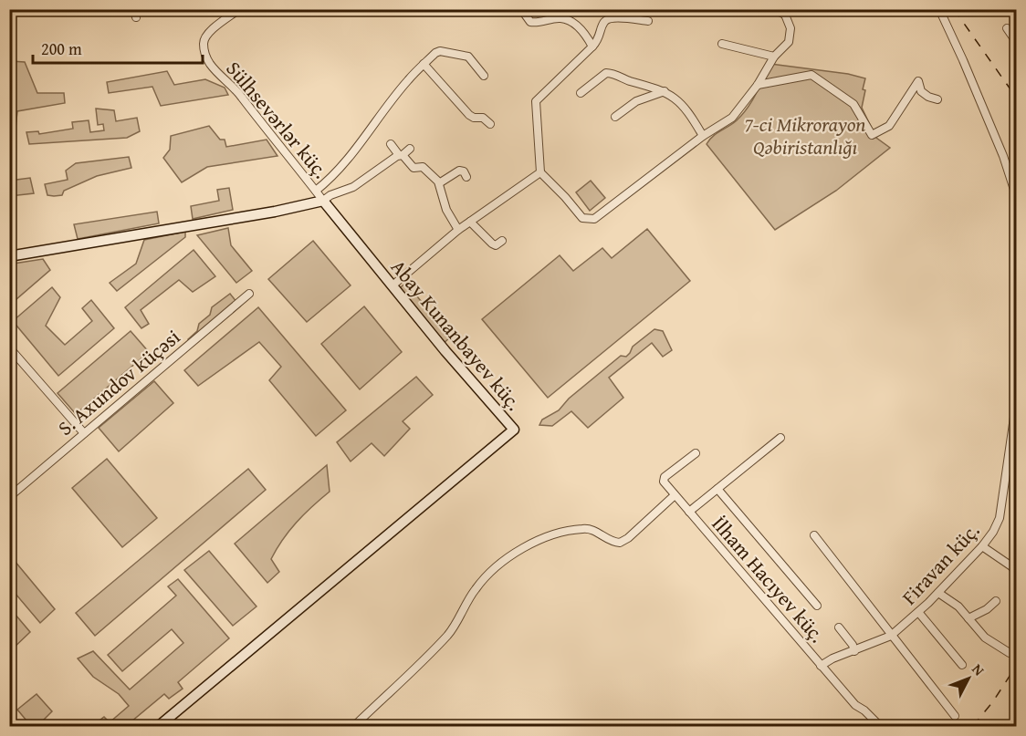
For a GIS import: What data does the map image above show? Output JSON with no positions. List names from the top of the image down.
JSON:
{
  "streets": {
    "street": [
      "Sülhsevərlər küç.",
      "Abay Kunanbayev küç.",
      "S. Axundov küçəsi",
      "Firavan küç.",
      "İlham Hacıyev küç."
    ]
  },
  "crossings": [
    ["Sülhsevərlər küç.", "Abay Kunanbayev küç."],
    ["Firavan küç.", "İlham Hacıyev küç."]
  ],
  "parks": ["7-ci Mikrorayon Qəbiristanlığı"],
  "scale_bar": "200 m",
  "north": "top right"
}
